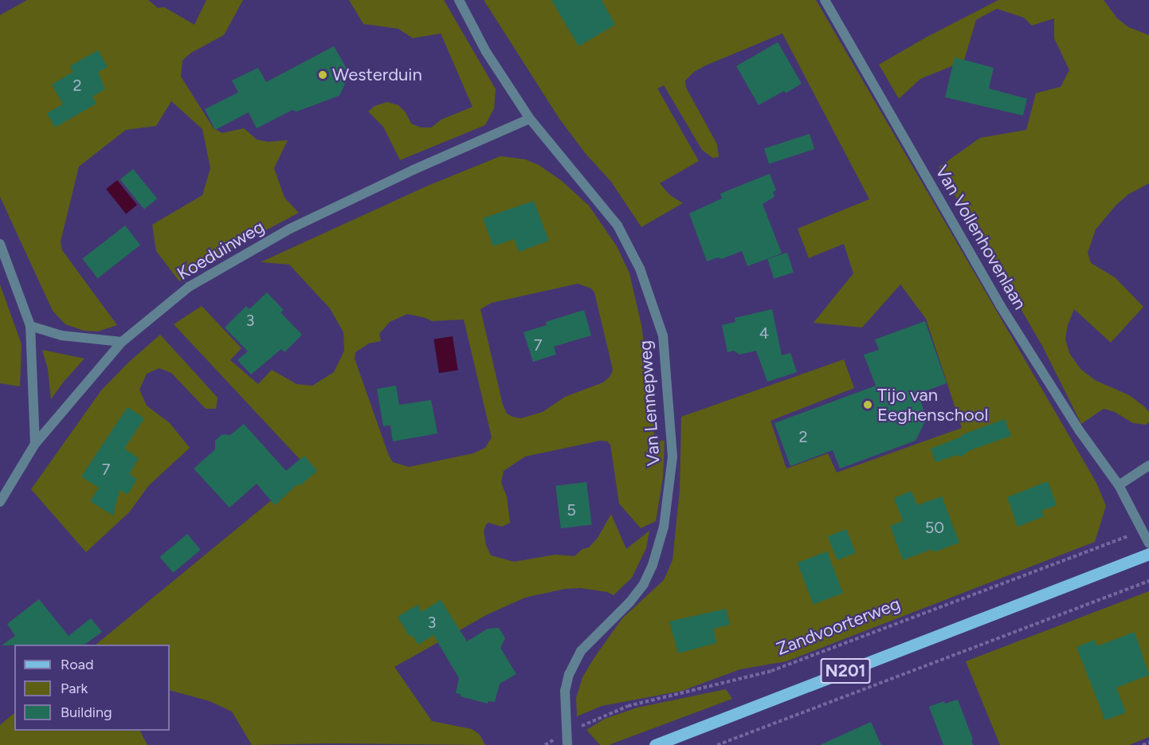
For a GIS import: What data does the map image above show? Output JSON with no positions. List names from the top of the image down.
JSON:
{
  "streets": {
    "main road": ["N201"],
    "street": ["Van Vollenhovenlaan", "Koeduinweg", "Van Lennepweg"],
    "path": ["Zandvoorterweg"]
  },
  "crossings": [
    ["Van Vollenhovenlaan", "Zandvoorterweg"],
    ["Koeduinweg", "Van Lennepweg"],
    ["Van Lennepweg", "Zandvoorterweg"]
  ],
  "places": ["Westerduin", "Tijo van Eeghenschool"],
  "house_numbers": [
    "2",
    "3",
    "4",
    "7",
    "2",
    "7",
    "5",
    "50",
    "3"
  ],
  "legend": ["Road", "Park", "Building"]
}
